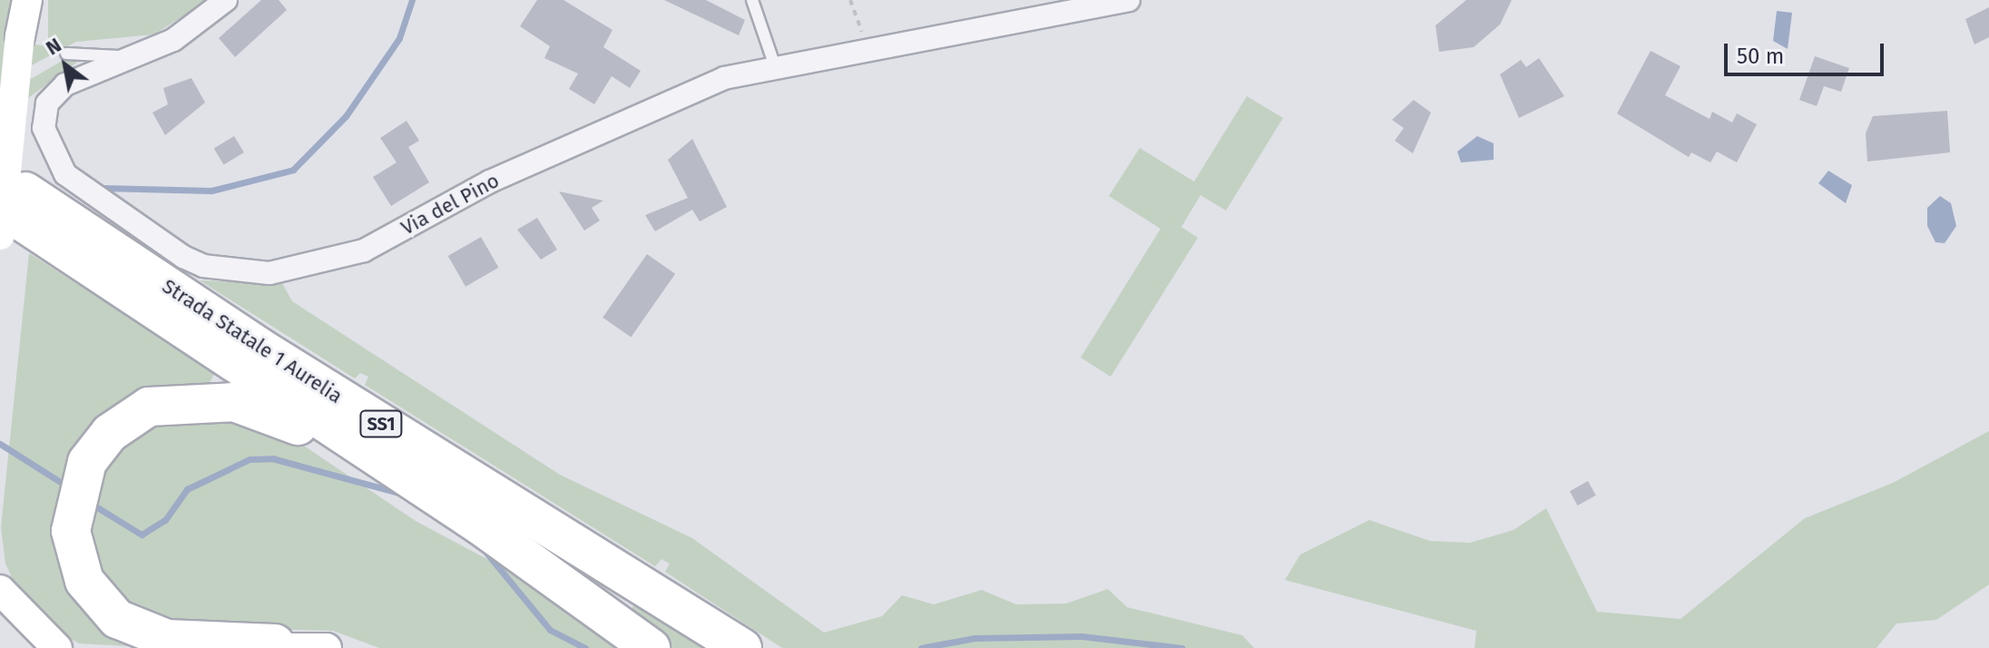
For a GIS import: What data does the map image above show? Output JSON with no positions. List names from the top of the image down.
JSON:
{
  "streets": {
    "highway": ["Strada Statale 1 Aurelia", "SS1"],
    "street": ["Via del Pino"]
  },
  "scale_bar": "50 m",
  "north": "top left"
}
